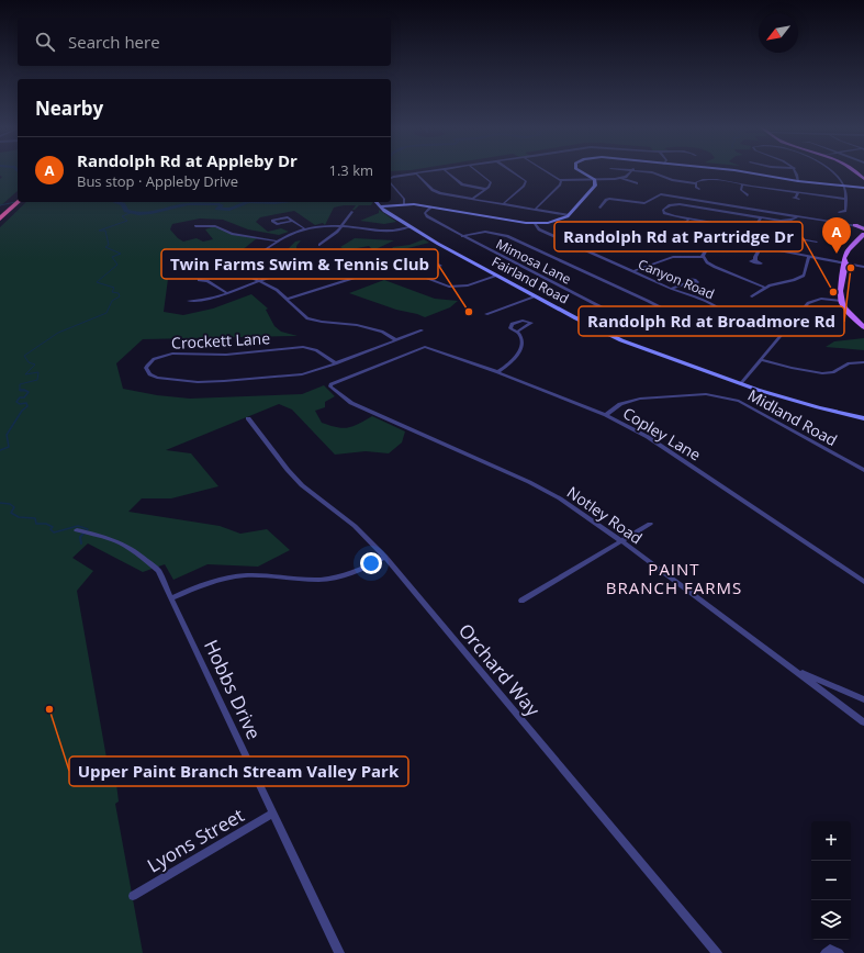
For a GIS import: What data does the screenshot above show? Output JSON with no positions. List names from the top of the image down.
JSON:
{
  "streets": {
    "street": [
      "Mimosa Lane",
      "Canyon Road",
      "Fairland Road",
      "Crockett Lane",
      "Midland Road",
      "Copley Lane",
      "Notley Road",
      "Orchard Way",
      "Hobbs Drive",
      "Lyons Street"
    ]
  },
  "crossings": [
    ["Mimosa Lane", "Canyon Road"],
    ["Midland Road", "Copley Lane"],
    ["Copley Lane", "Notley Road"],
    ["Hobbs Drive", "Lyons Street"]
  ],
  "districts": ["PAINT BRANCH FARMS"],
  "places": [
    "Randolph Rd at Broadmore Rd",
    "Randolph Rd at Partridge Dr",
    "Twin Farms Swim & Tennis Club",
    "Upper Paint Branch Stream Valley Park"
  ],
  "north": "bottom left",
  "page": {
    "search": "Search here",
    "heading": "Nearby",
    "list": [
      {
        "mark": "A",
        "name": "Randolph Rd at Appleby Dr",
        "note": "Bus stop · Appleby Drive",
        "value": "1.3 km"
      }
    ],
    "pins": "A",
    "map_buttons": ["+", "−"]
  }
}
